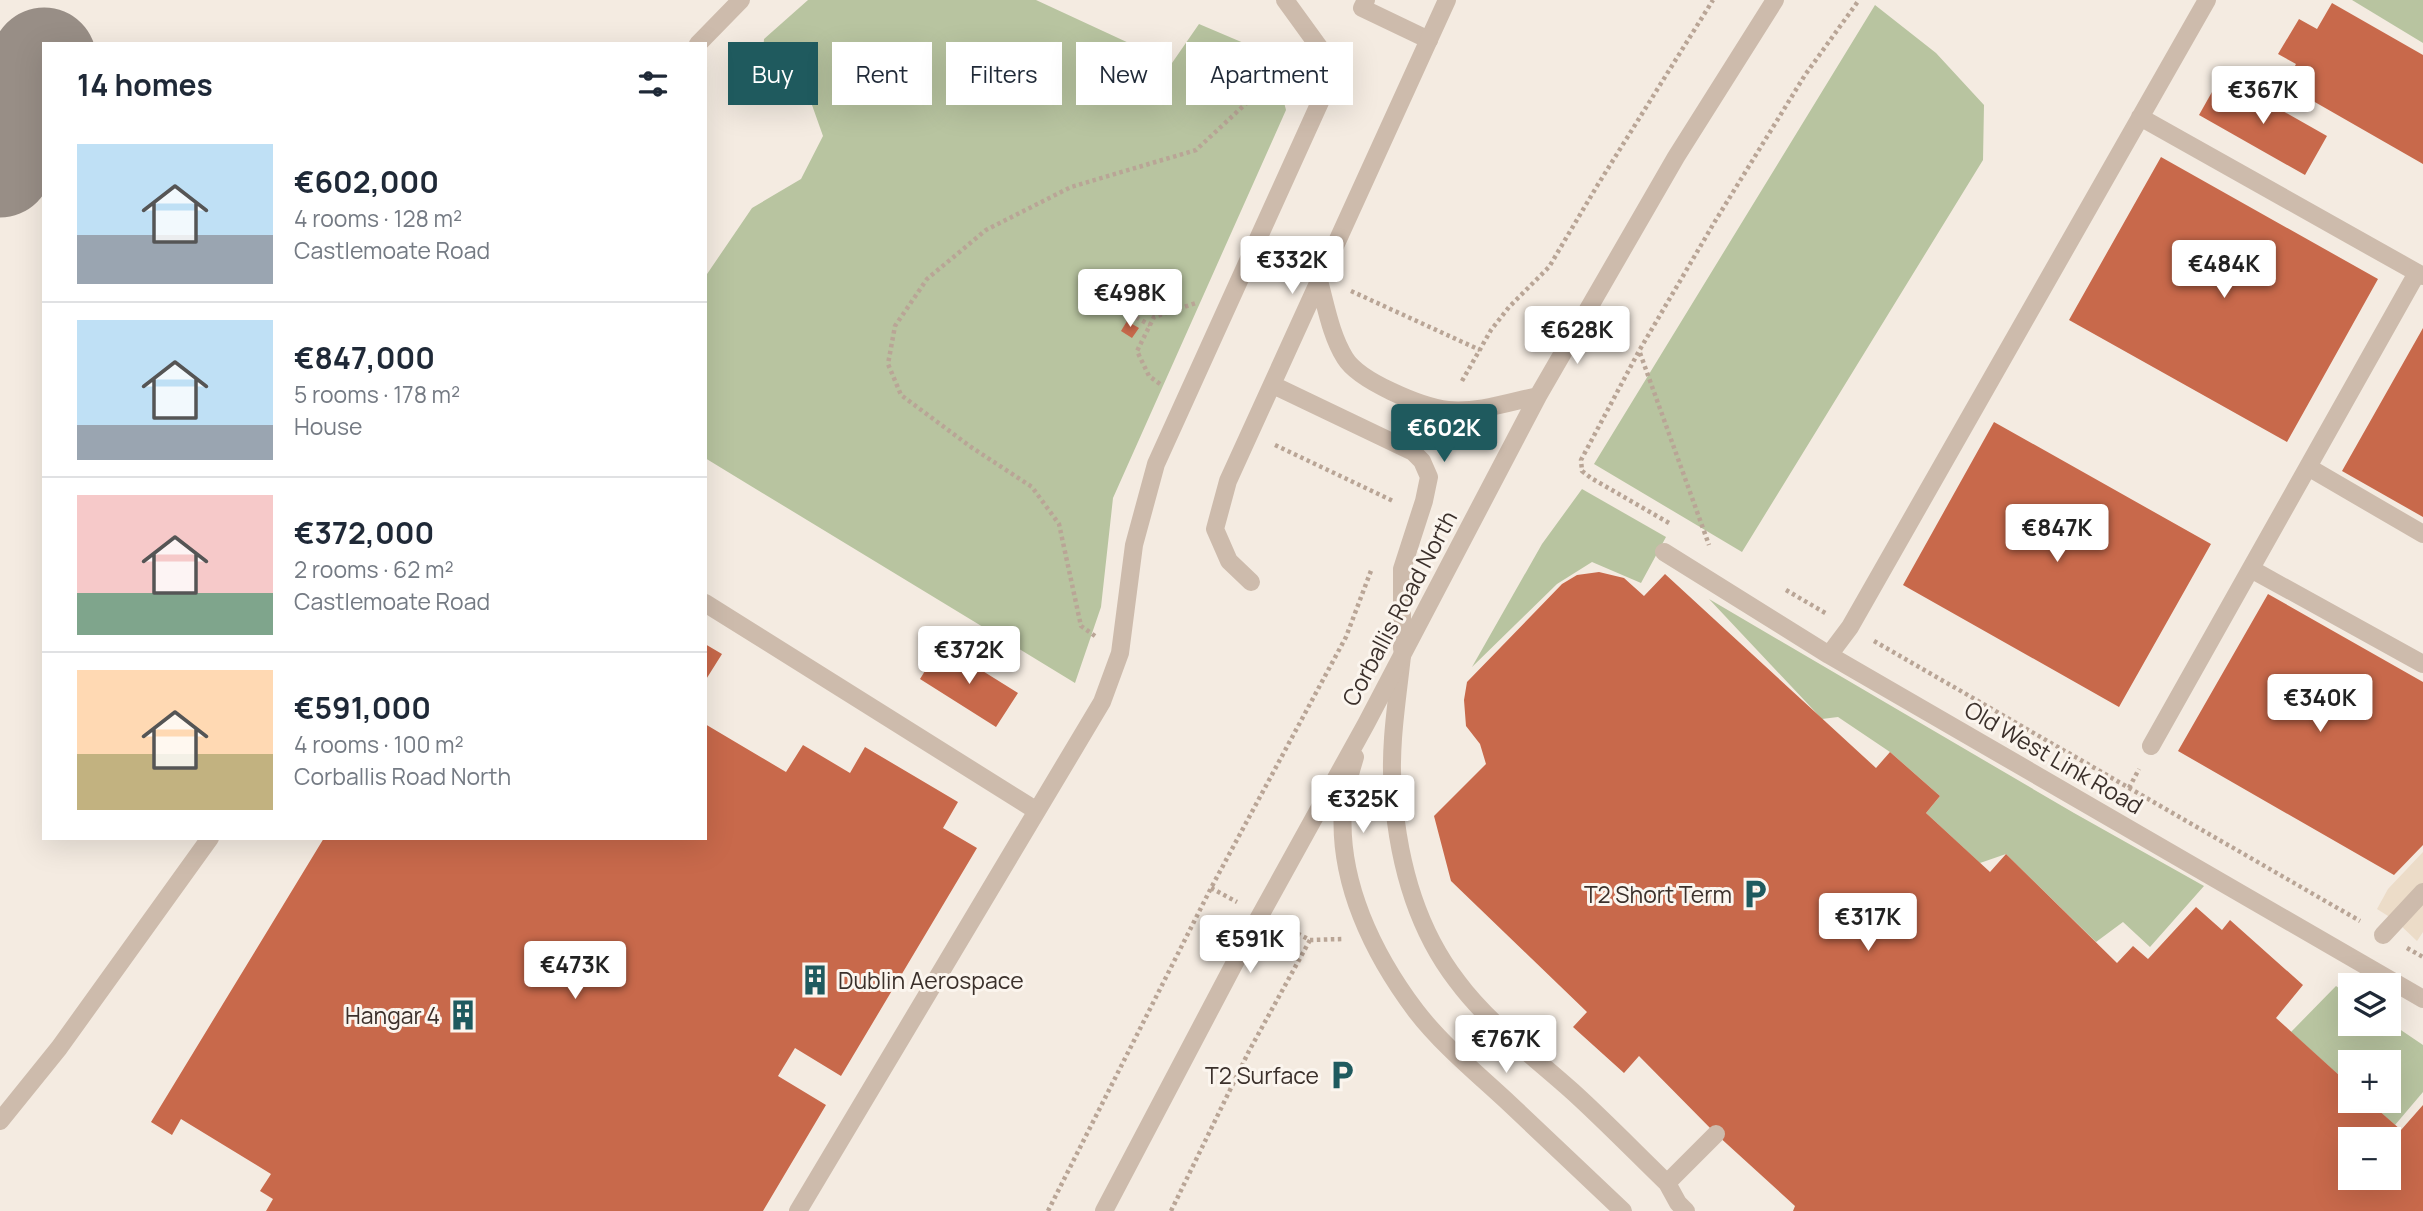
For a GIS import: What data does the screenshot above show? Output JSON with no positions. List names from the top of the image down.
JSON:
{
  "streets": {
    "street": ["Corballis Road North", "Old West Link Road"]
  },
  "places": {
    "parking": ["T2 Short Term", "T2 Surface"],
    "building": ["Dublin Aerospace", "Hangar 4"]
  },
  "page": {
    "chip": [
      "Buy",
      "Rent",
      "Filters",
      "New",
      "Apartment"
    ],
    "heading": "14 homes",
    "price": [
      "€367K",
      "€332K",
      "€484K",
      "€498K",
      "€628K",
      "€602K",
      "€847K",
      "€372K",
      "€340K",
      "€325K",
      "€317K",
      "€591K",
      "€473K",
      "€767K"
    ],
    "list": [
      {
        "name": "€602,000",
        "note": "4 rooms · 128 m² · Castlemoate Road"
      },
      {
        "name": "€847,000",
        "note": "5 rooms · 178 m² · House"
      },
      {
        "name": "€372,000",
        "note": "2 rooms · 62 m² · Castlemoate Road"
      },
      {
        "name": "€591,000",
        "note": "4 rooms · 100 m² · Corballis Road North"
      }
    ],
    "map_buttons": ["+", "−"]
  }
}
